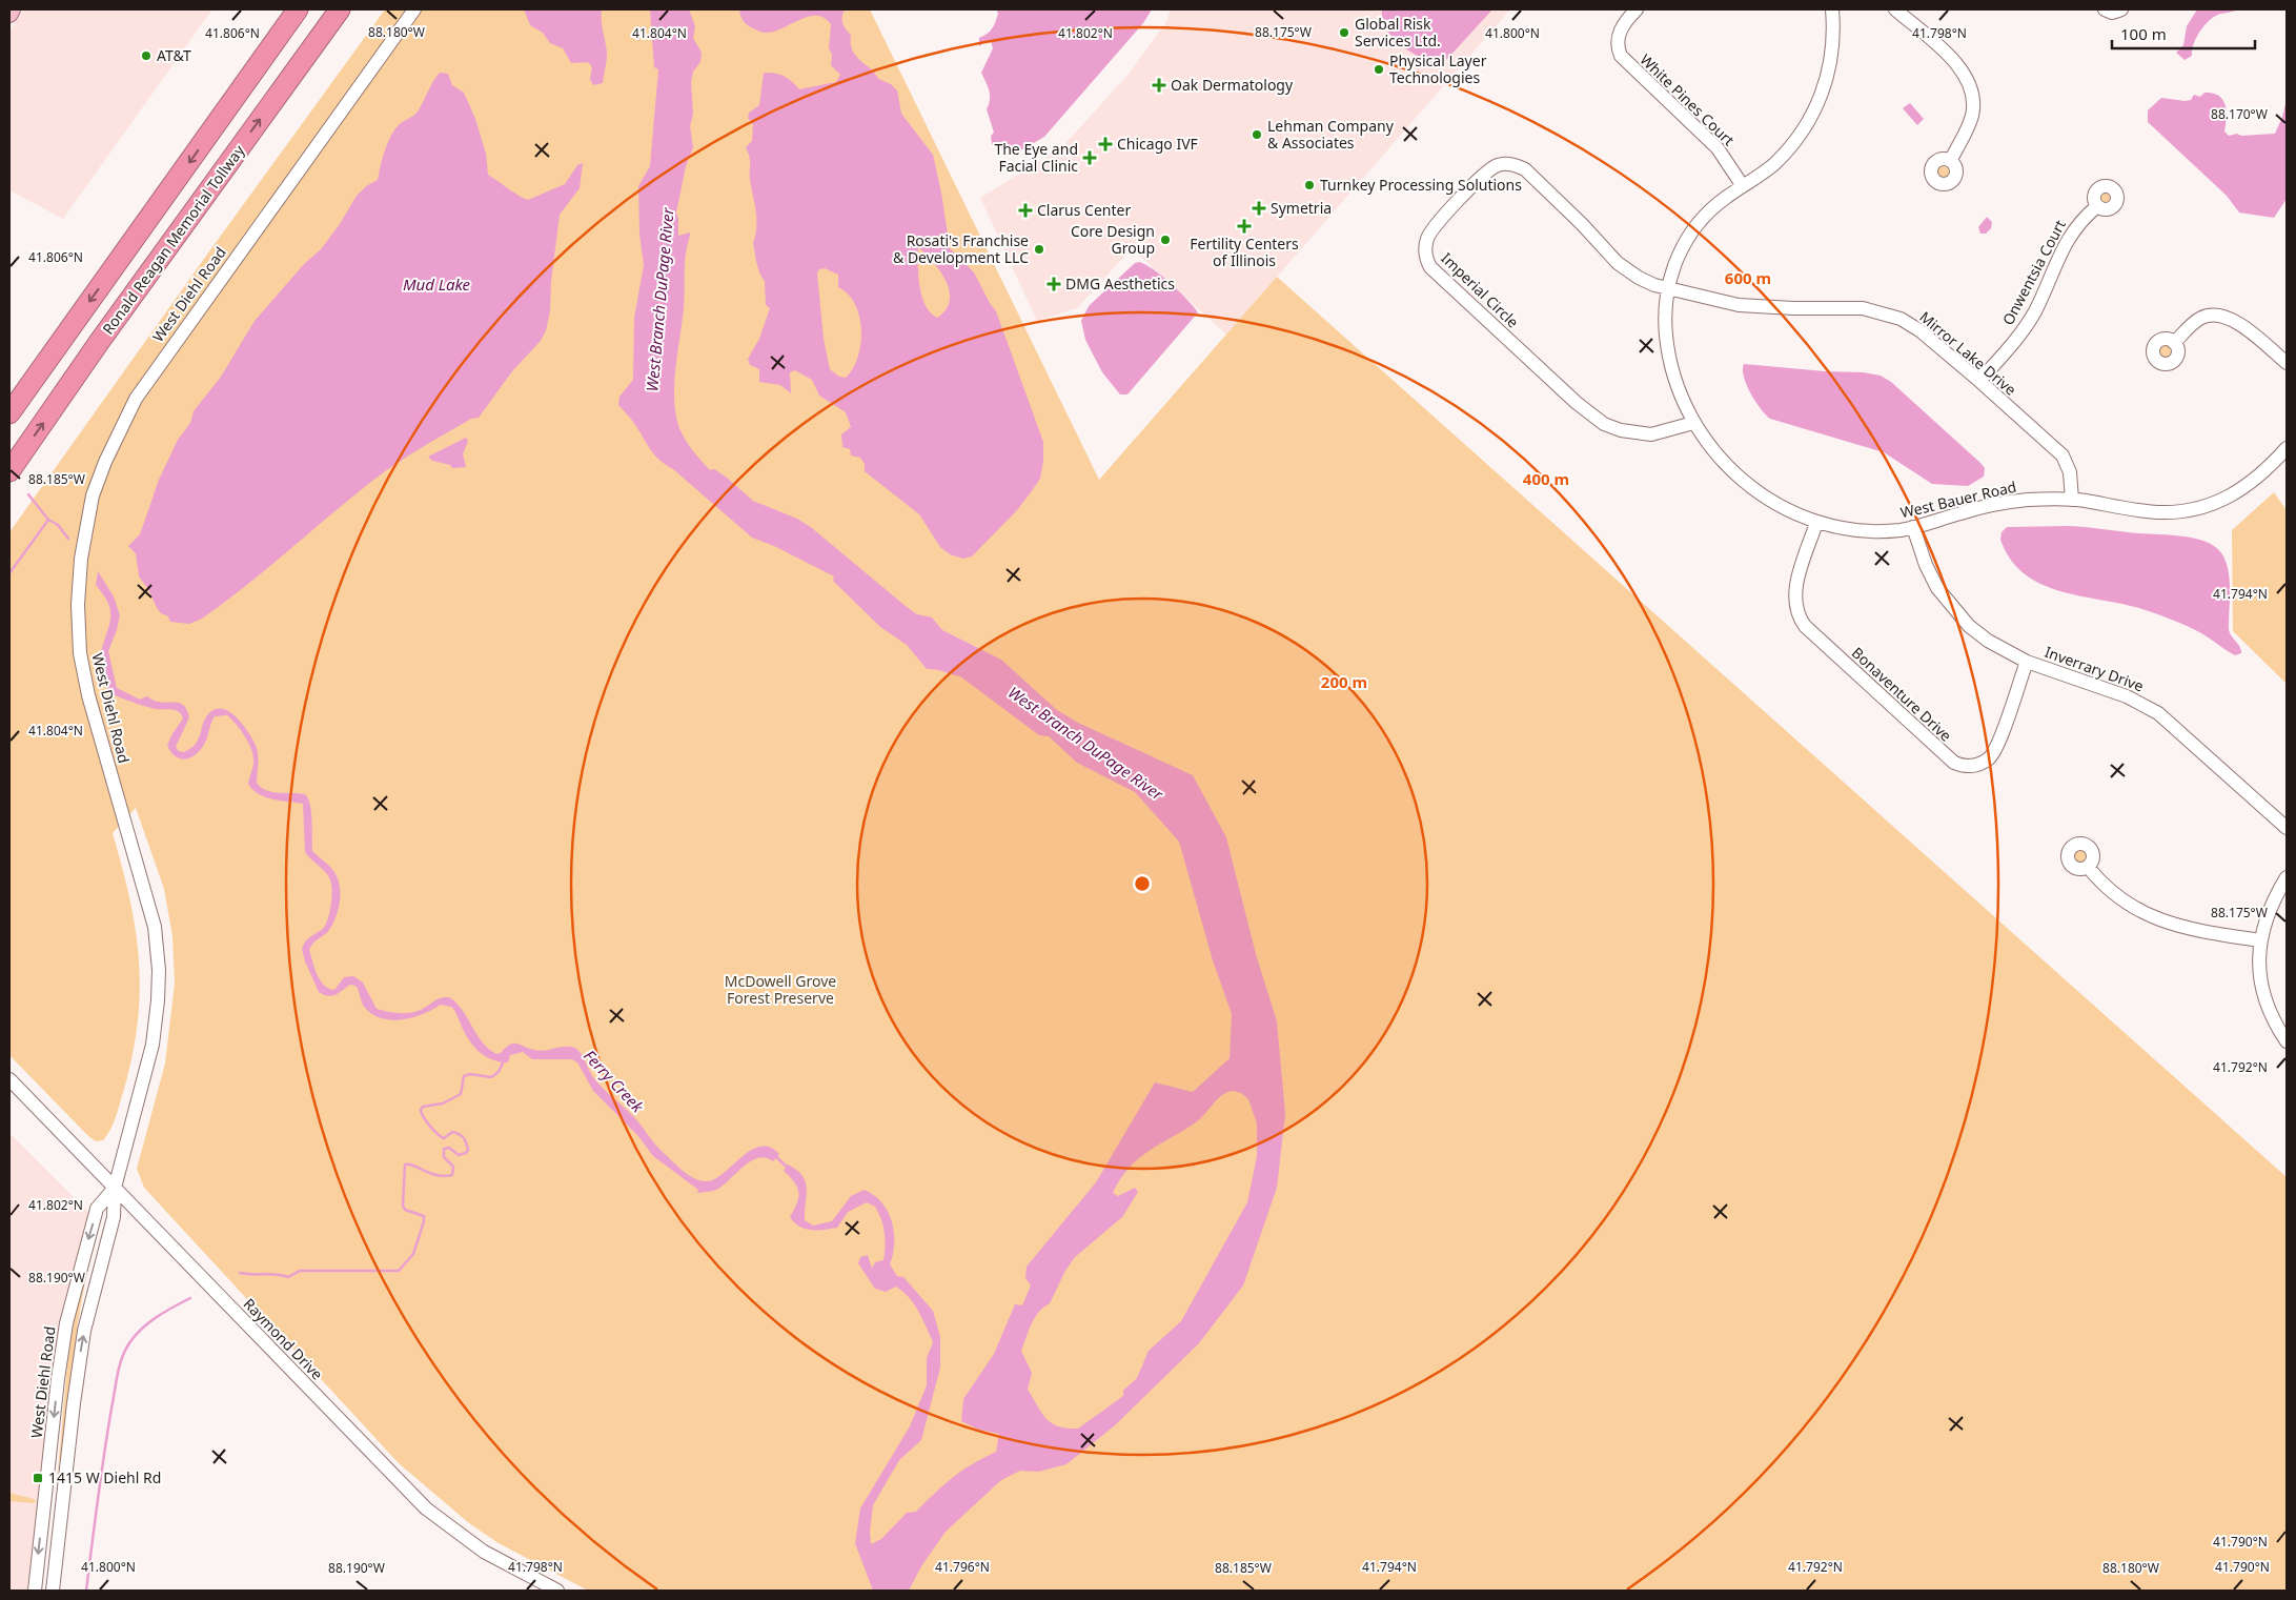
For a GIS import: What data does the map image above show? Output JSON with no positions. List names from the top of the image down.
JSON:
{
  "streets": {
    "highway": ["Ronald Reagan Memorial Tollway"],
    "street": [
      "White Pines Court",
      "Onwentsia Court",
      "Imperial Circle",
      "West Diehl Road",
      "Mirror Lake Drive",
      "West Bauer Road",
      "Inverrary Drive",
      "Bonaventure Drive",
      "Raymond Drive"
    ]
  },
  "crossings": [
    ["White Pines Court", "West Bauer Road"],
    ["Onwentsia Court", "Mirror Lake Drive"],
    ["Imperial Circle", "Mirror Lake Drive"],
    ["Imperial Circle", "West Bauer Road"],
    ["West Diehl Road", "Raymond Drive"],
    ["Mirror Lake Drive", "West Bauer Road"],
    ["West Bauer Road", "Inverrary Drive"],
    ["West Bauer Road", "Bonaventure Drive"],
    ["Inverrary Drive", "Bonaventure Drive"]
  ],
  "water": ["Mud Lake", "West Branch DuPage River", "Ferry Creek"],
  "parks": ["McDowell Grove Forest Preserve"],
  "places": {
    "other": [
      "Global Risk Services Ltd.",
      "AT&T",
      "Physical Layer Technologies",
      "Lehman Company & Associates",
      "Turnkey Processing Solutions",
      "Core Design Group",
      "Rosati's Franchise & Development LLC"
    ],
    "health": [
      "Oak Dermatology",
      "Chicago IVF",
      "The Eye and Facial Clinic",
      "Symetria",
      "Clarus Center",
      "Fertility Centers of Illinois",
      "DMG Aesthetics"
    ],
    "transit": ["1415 W Diehl Rd"]
  },
  "scale_bar": "100 m",
  "coordinates": [
    "88.180°W",
    "88.175°W",
    "41.802°N",
    "41.806°N",
    "41.804°N",
    "41.800°N",
    "41.798°N",
    "88.170°W",
    "88.185°W",
    "41.794°N",
    "41.792°N",
    "88.190°W",
    "41.790°N",
    "41.796°N"
  ],
  "rings": ["600 m", "400 m", "200 m"]
}
